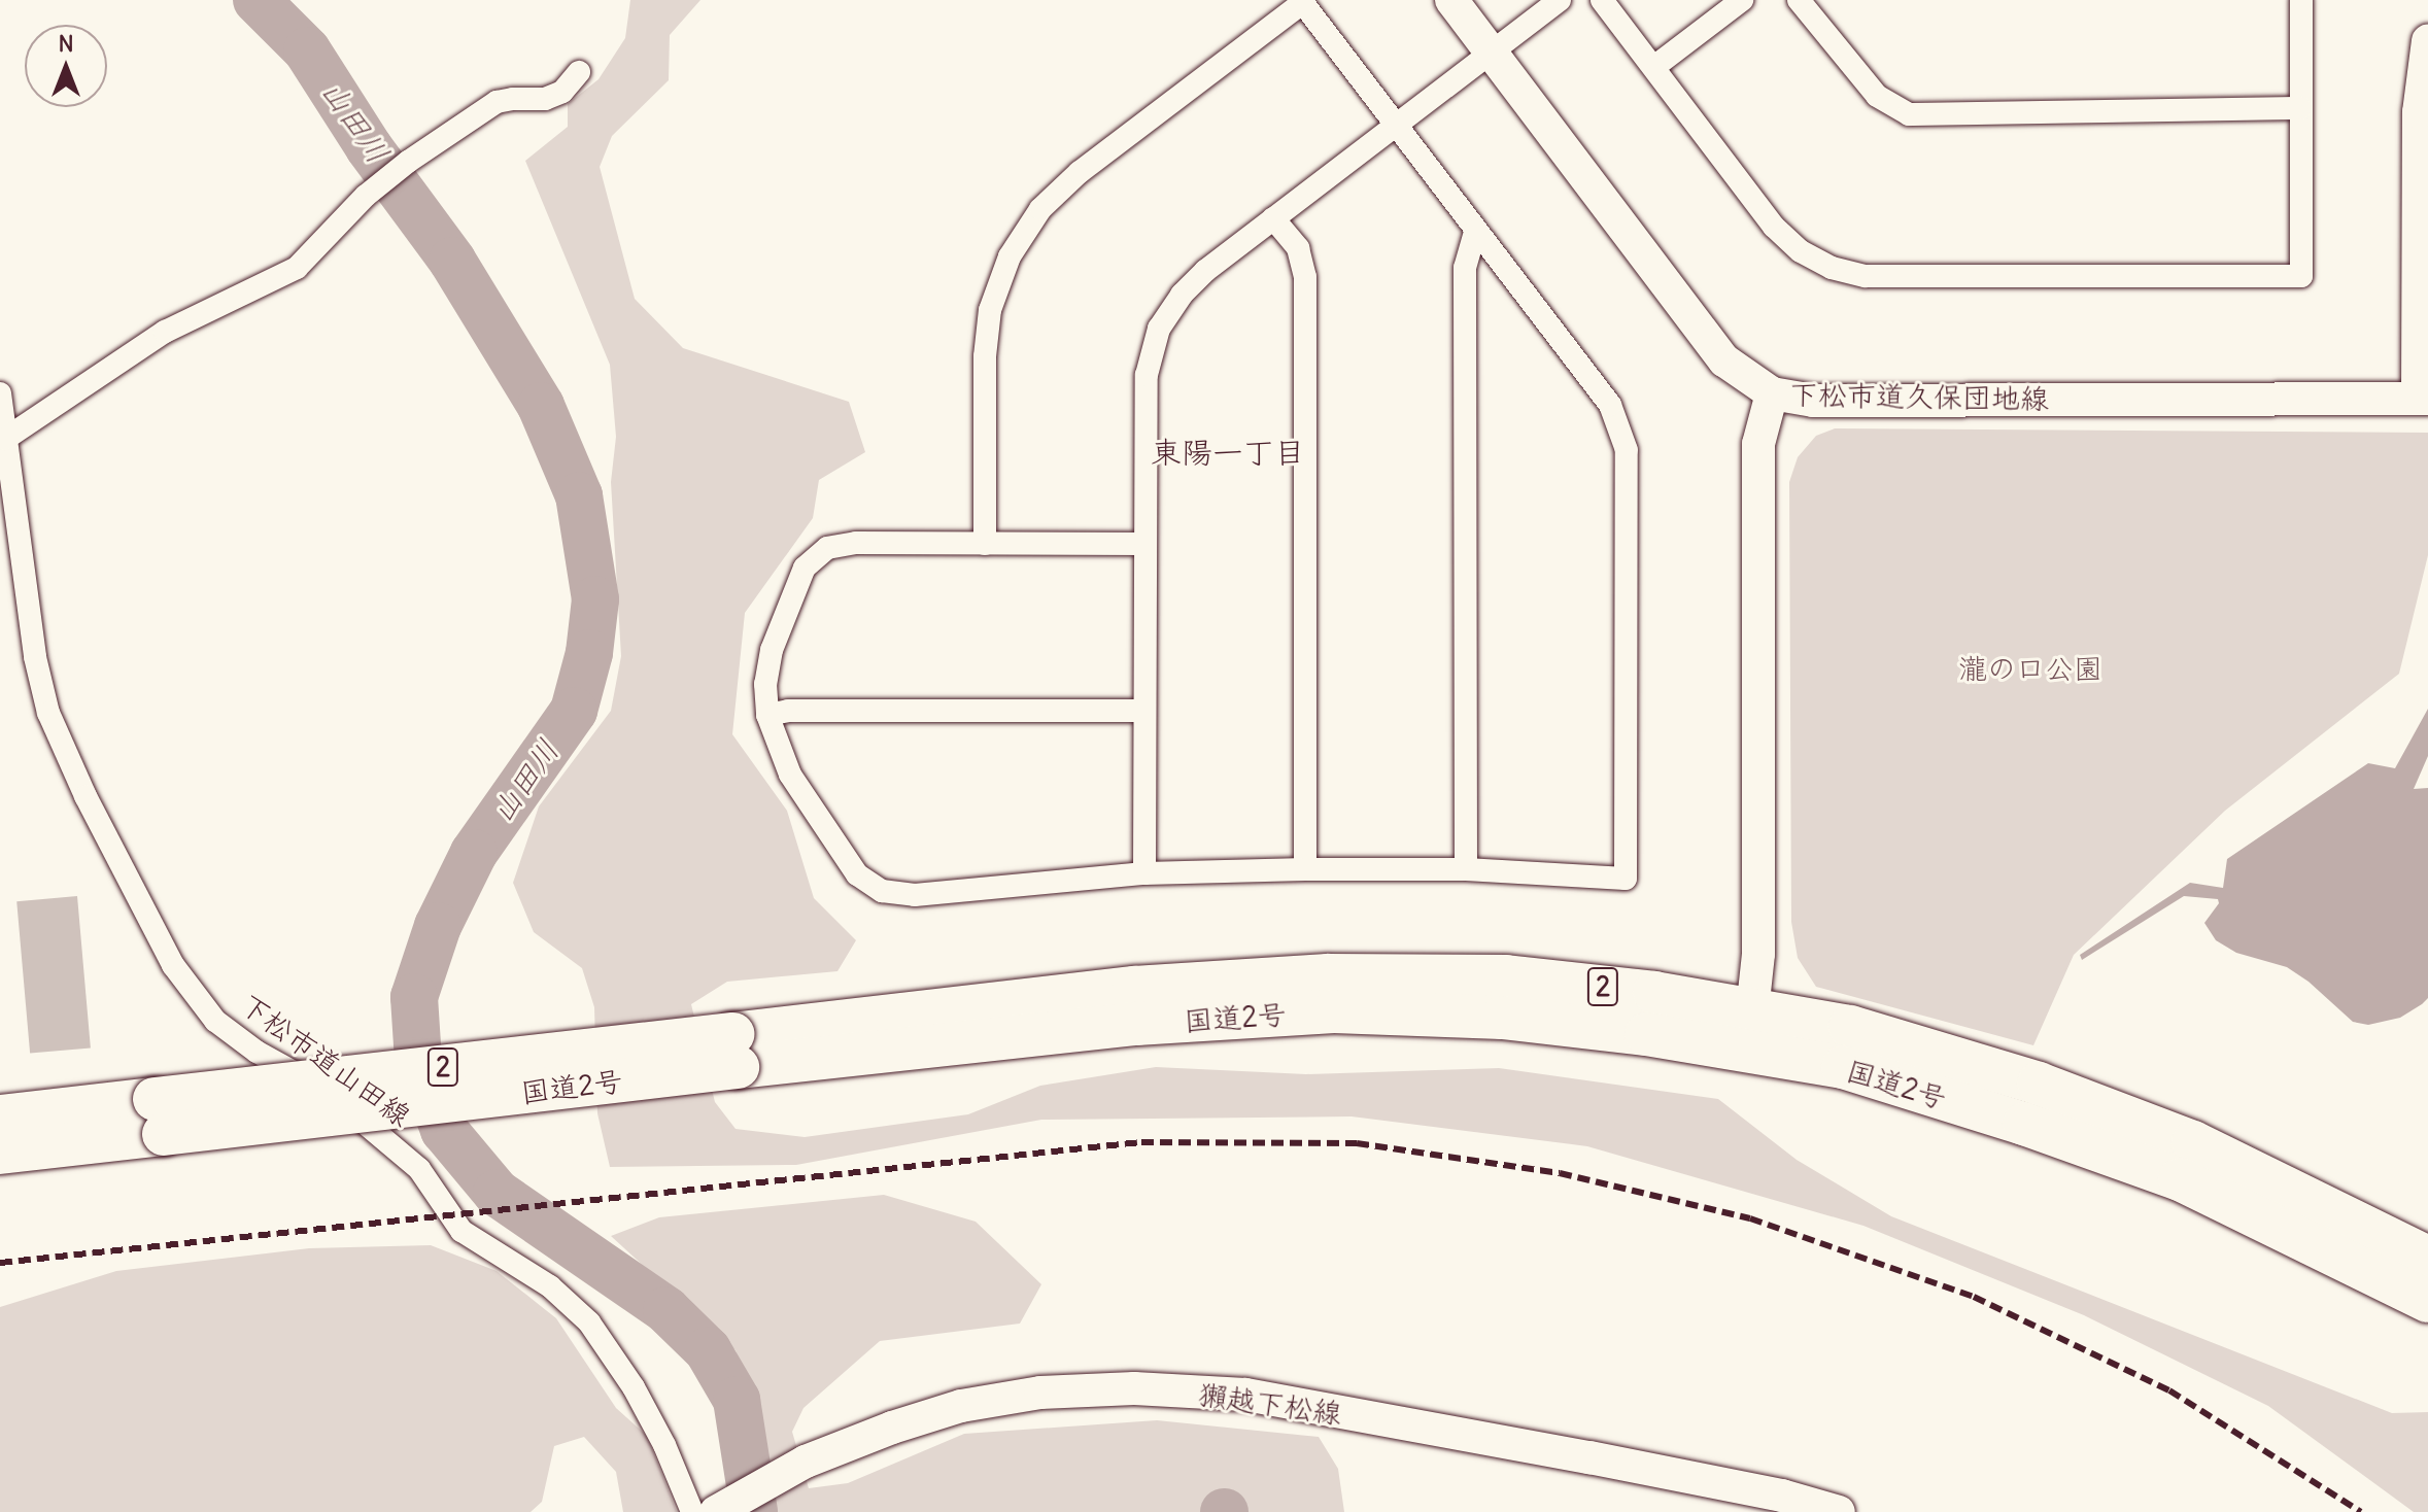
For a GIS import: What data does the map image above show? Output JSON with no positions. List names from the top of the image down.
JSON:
{
  "streets": {
    "highway": ["2", "国道2号"],
    "street": ["下松市道久保団地線", "下松市道山田線", "獺越下松線"]
  },
  "districts": ["東陽一丁目"],
  "water": ["山田川"],
  "parks": ["瀧の口公園"],
  "north": "top"
}
